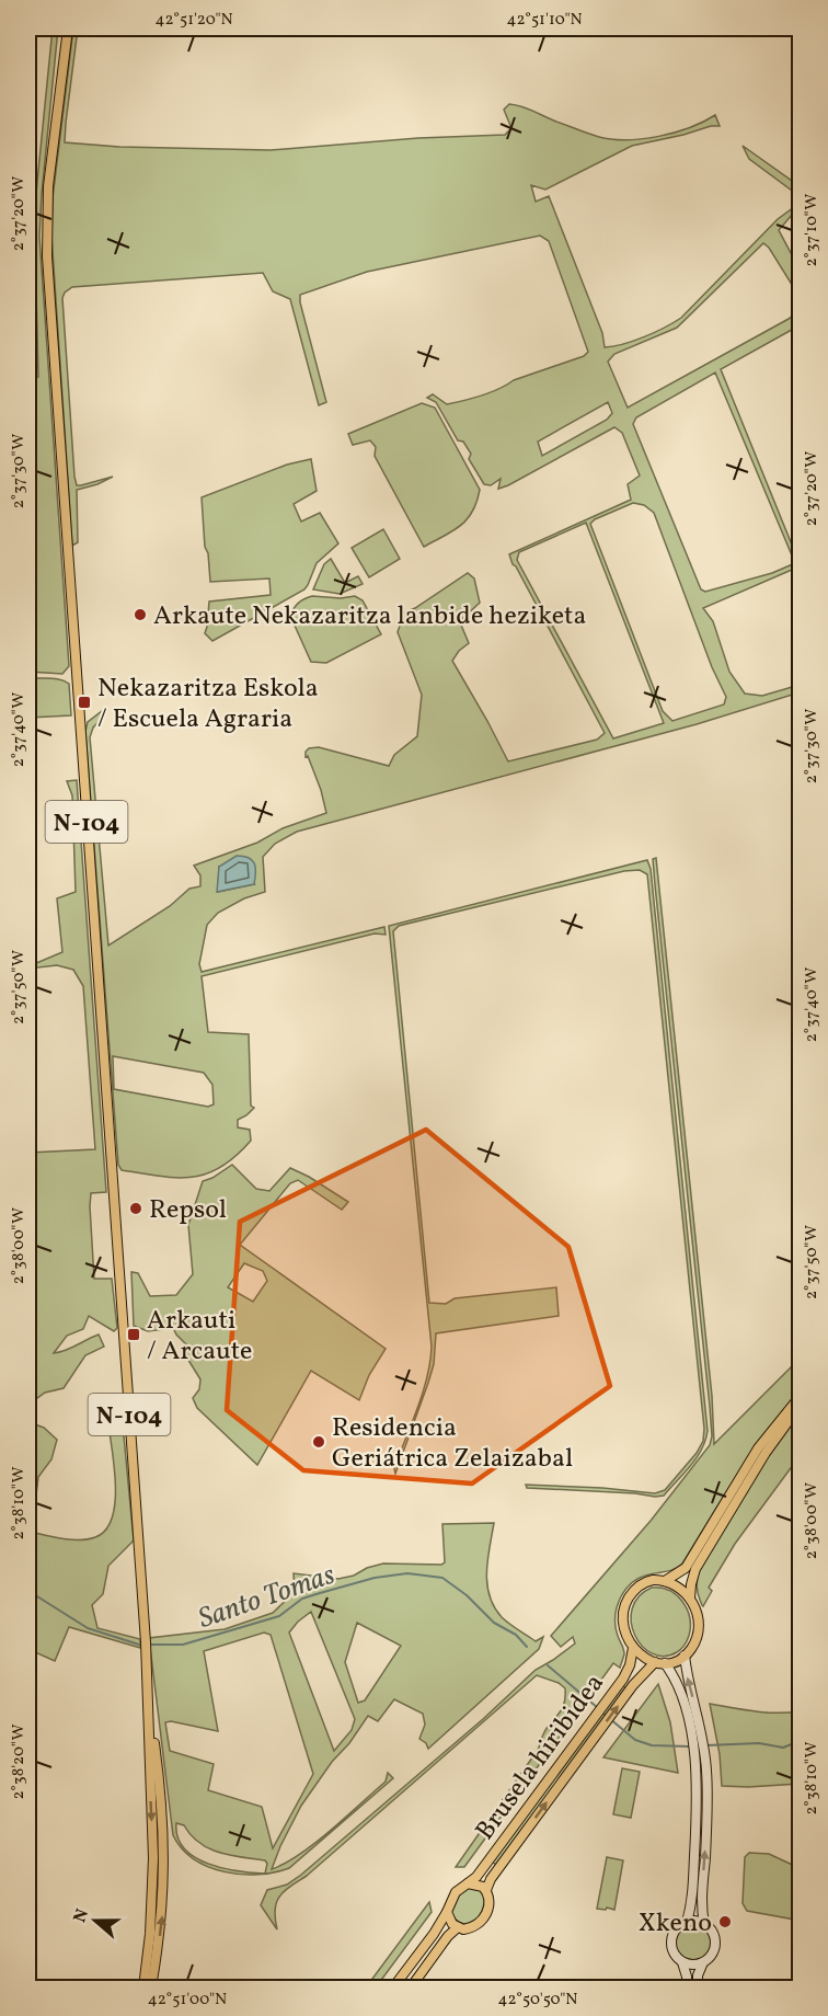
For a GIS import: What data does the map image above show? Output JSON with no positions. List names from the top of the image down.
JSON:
{
  "streets": {
    "main road": ["N-104", "Brusela hiribidea"]
  },
  "water": ["Santo Tomas"],
  "places": {
    "other": [
      "Arkaute Nekazaritza lanbide heziketa",
      "Repsol",
      "Residencia Geriátrica Zelaizabal",
      "Xkeno"
    ],
    "transit": ["Nekazaritza Eskola / Escuela Agraria", "Arkauti / Arcaute"]
  },
  "north": "left",
  "coordinates": [
    "42°51'20\"N",
    "42°51'10\"N",
    "2°37'20\"W",
    "2°37'10\"W",
    "2°37'30\"W",
    "2°37'40\"W",
    "2°37'50\"W",
    "2°38'00\"W",
    "2°38'10\"W",
    "2°38'20\"W",
    "42°51'00\"N",
    "42°50'50\"N"
  ]
}
